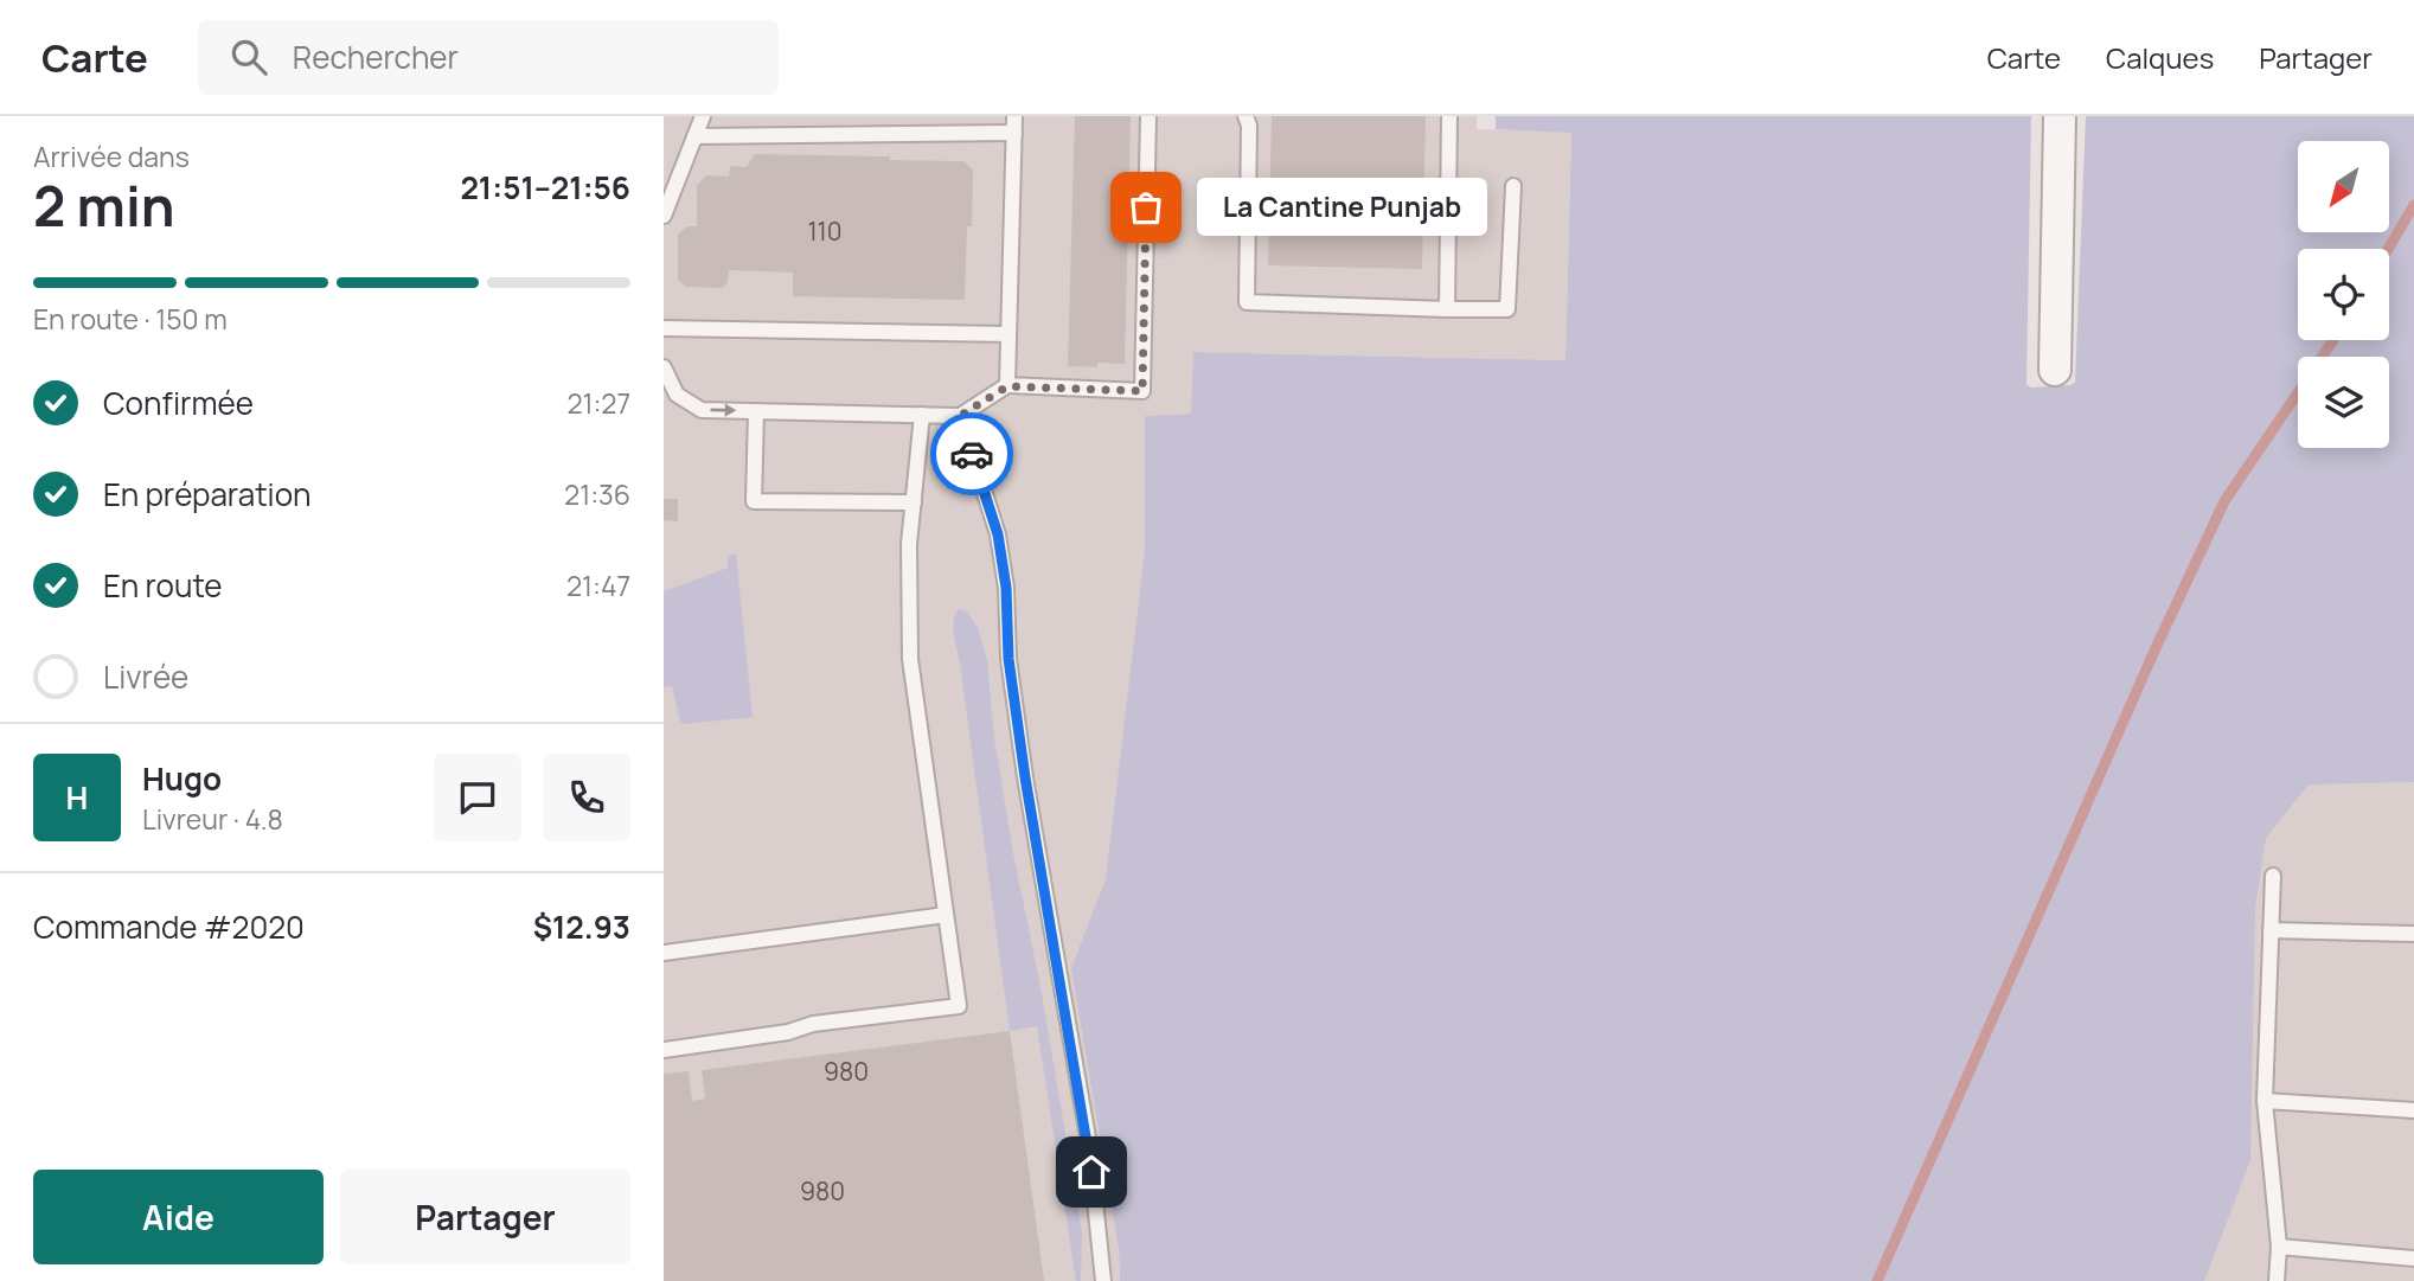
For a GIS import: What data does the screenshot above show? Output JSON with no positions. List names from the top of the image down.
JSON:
{
  "places": ["La Cantine Punjab"],
  "house_numbers": ["110", "980", "980"],
  "north": "bottom left",
  "page": {
    "header": "Carte",
    "search": "Rechercher",
    "nav": ["Carte", "Calques", "Partager"],
    "heading": ["2 min", "Arrivée dans", "21:51–21:56"],
    "panel": [
      "Hugo",
      "Livreur · 4.8",
      "Commande #2020",
      "$12.93"
    ],
    "bubble": "La Cantine Punjab",
    "bar": "En route · 150 m",
    "list": [
      ["Confirmée", "21:27"],
      ["En préparation", "21:36"],
      ["En route", "21:47"],
      "Livrée"
    ],
    "round": "H",
    "buttons": ["Aide", "Partager"]
  }
}
